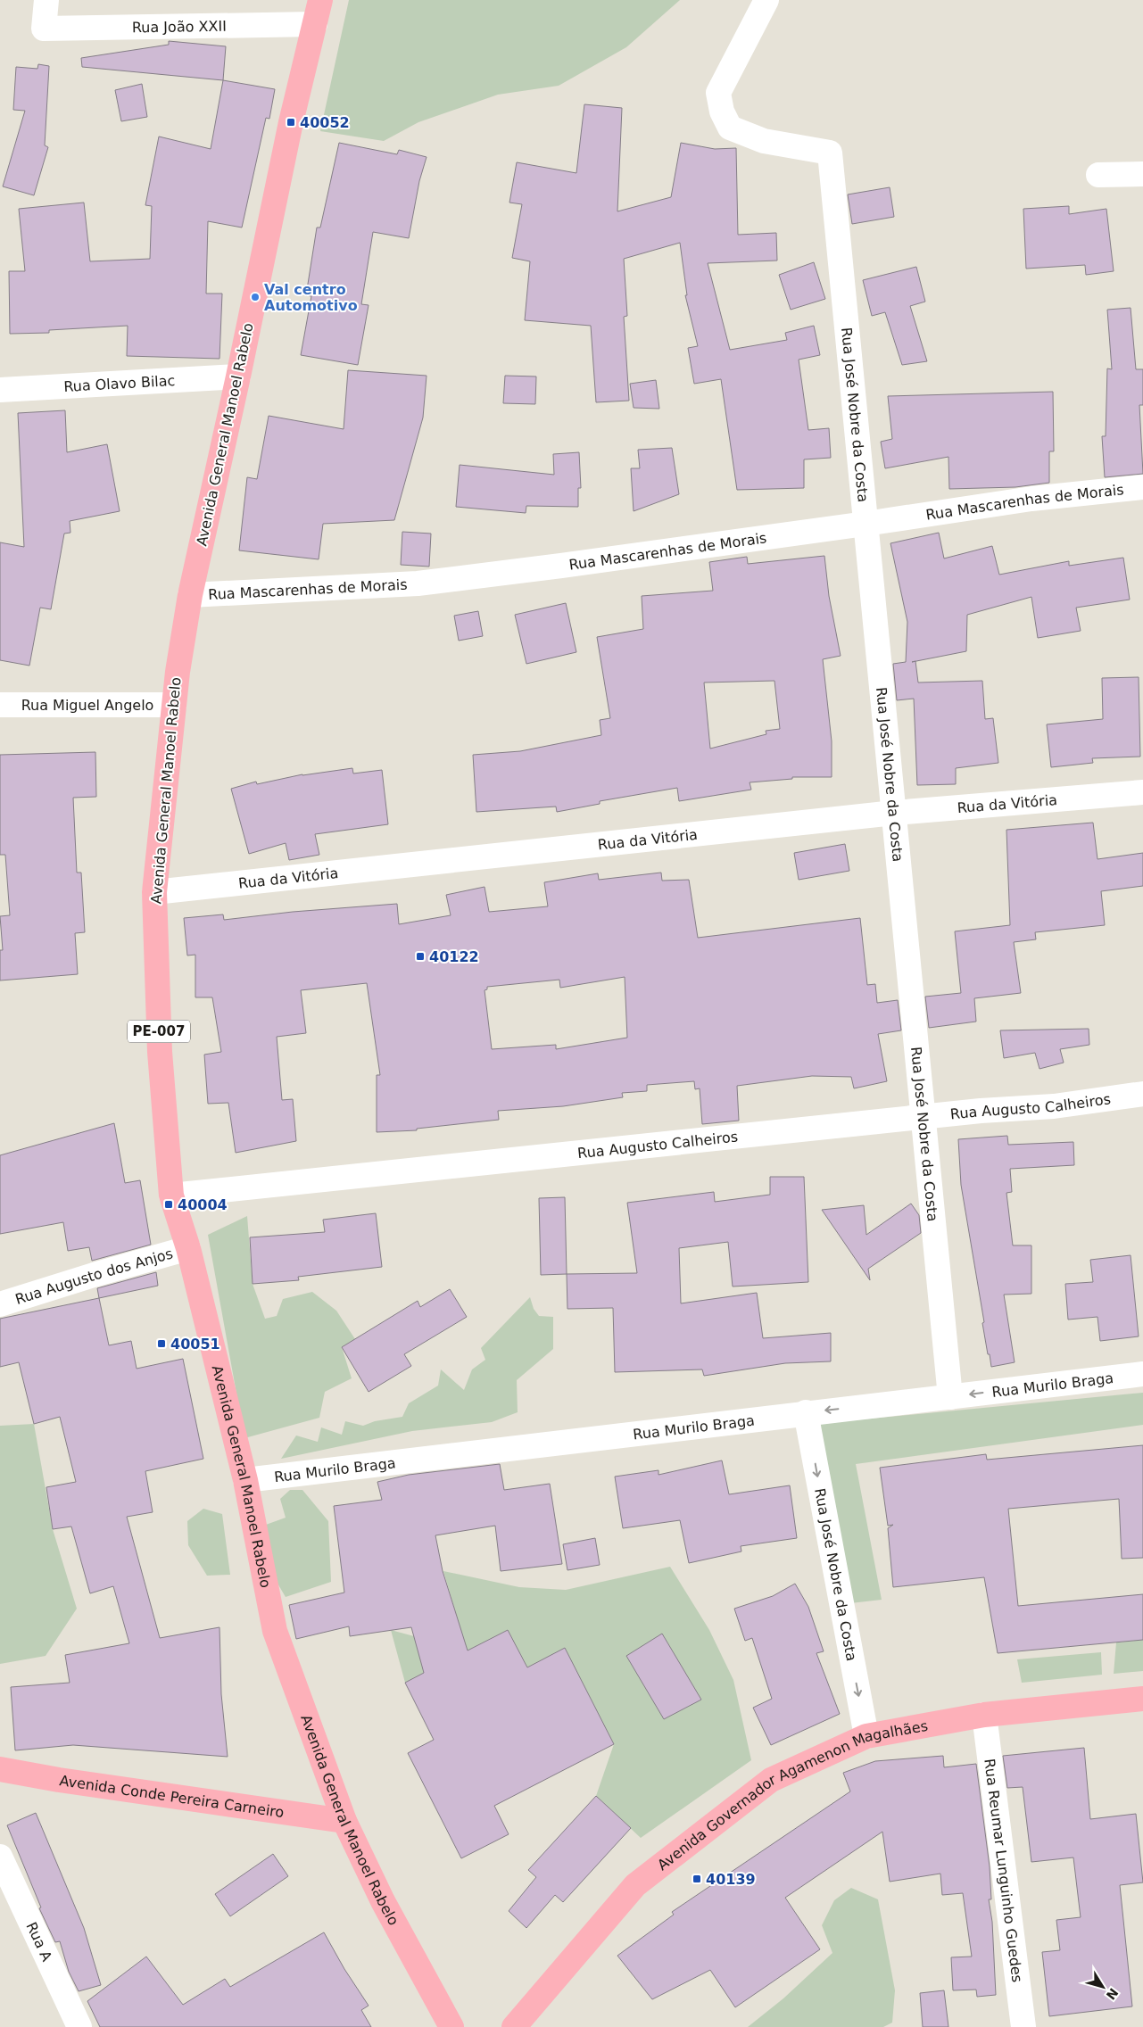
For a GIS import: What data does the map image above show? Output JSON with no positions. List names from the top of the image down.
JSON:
{
  "streets": {
    "main road": [
      "Avenida General Manoel Rabelo",
      "PE-007",
      "Avenida Conde Pereira Carneiro",
      "Avenida Governador Agamenon Magalhães"
    ],
    "street": [
      "Rua João XXII",
      "Rua Olavo Bilac",
      "Rua José Nobre da Costa",
      "Rua Mascarenhas de Morais",
      "Rua Miguel Angelo",
      "Rua da Vitória",
      "Rua Augusto Calheiros",
      "Rua Augusto dos Anjos",
      "Rua Murilo Braga",
      "Rua Reumar Lunguinho Guedes",
      "Rua A"
    ]
  },
  "crossings": [
    ["Rua João XXII", "Avenida General Manoel Rabelo"],
    ["Rua Olavo Bilac", "Avenida General Manoel Rabelo"],
    ["Rua José Nobre da Costa", "Rua Mascarenhas de Morais"],
    ["Rua José Nobre da Costa", "Rua da Vitória"],
    ["Rua José Nobre da Costa", "Rua Augusto Calheiros"],
    ["Rua José Nobre da Costa", "Rua Murilo Braga"],
    ["Rua José Nobre da Costa", "Avenida Governador Agamenon Magalhães"],
    ["Avenida General Manoel Rabelo", "Rua Mascarenhas de Morais"],
    ["Avenida General Manoel Rabelo", "Rua Miguel Angelo"],
    ["Avenida General Manoel Rabelo", "Rua da Vitória"],
    ["Avenida General Manoel Rabelo", "Rua Augusto Calheiros"],
    ["Avenida General Manoel Rabelo", "Rua Augusto dos Anjos"],
    ["Avenida General Manoel Rabelo", "Rua Murilo Braga"],
    ["Avenida General Manoel Rabelo", "Avenida Conde Pereira Carneiro"],
    ["Avenida Governador Agamenon Magalhães", "Rua Reumar Lunguinho Guedes"]
  ],
  "one_way": ["Rua Murilo Braga"],
  "places": {
    "transit": [
      "40052",
      "40122",
      "40004",
      "40051",
      "40139"
    ],
    "other": ["Val centro Automotivo"]
  },
  "north": "bottom right"
}
